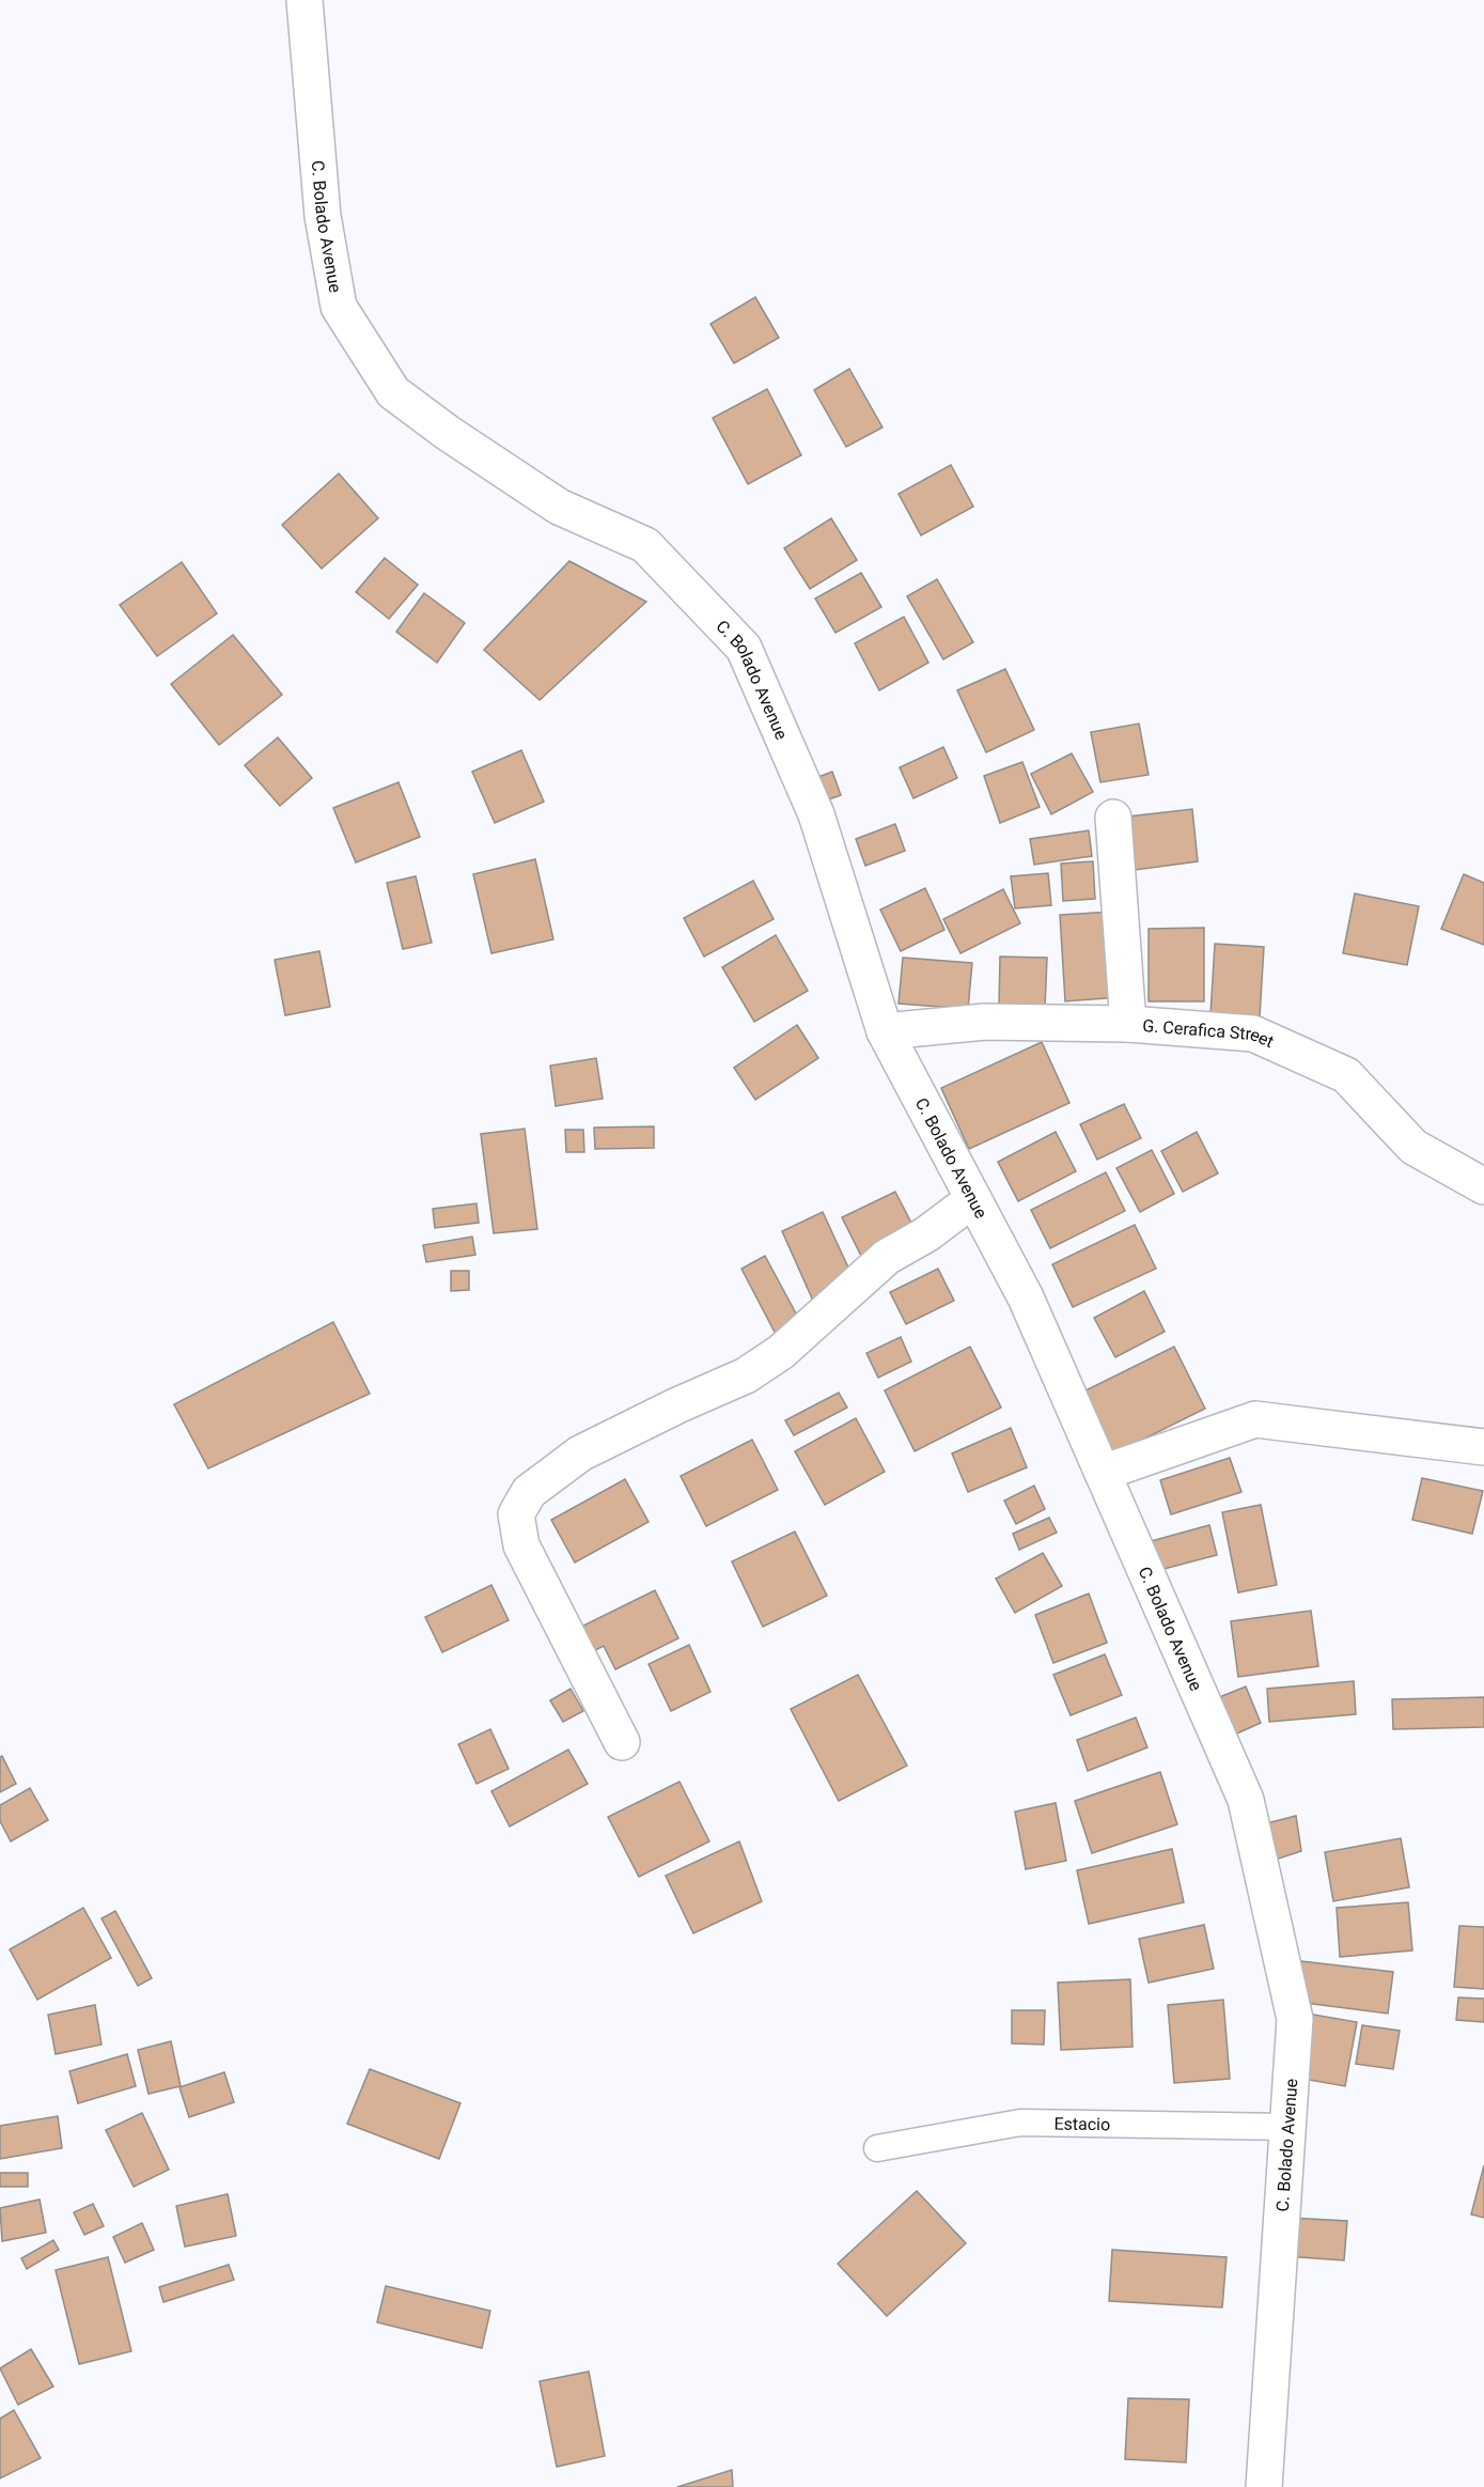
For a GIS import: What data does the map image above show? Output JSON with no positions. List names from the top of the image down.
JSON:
{
  "streets": {
    "street": ["C. Bolado Avenue", "G. Cerafica Street"],
    "lane": ["Estacio"]
  },
  "crossings": [
    ["C. Bolado Avenue", "G. Cerafica Street"],
    ["C. Bolado Avenue", "Estacio"]
  ]
}
